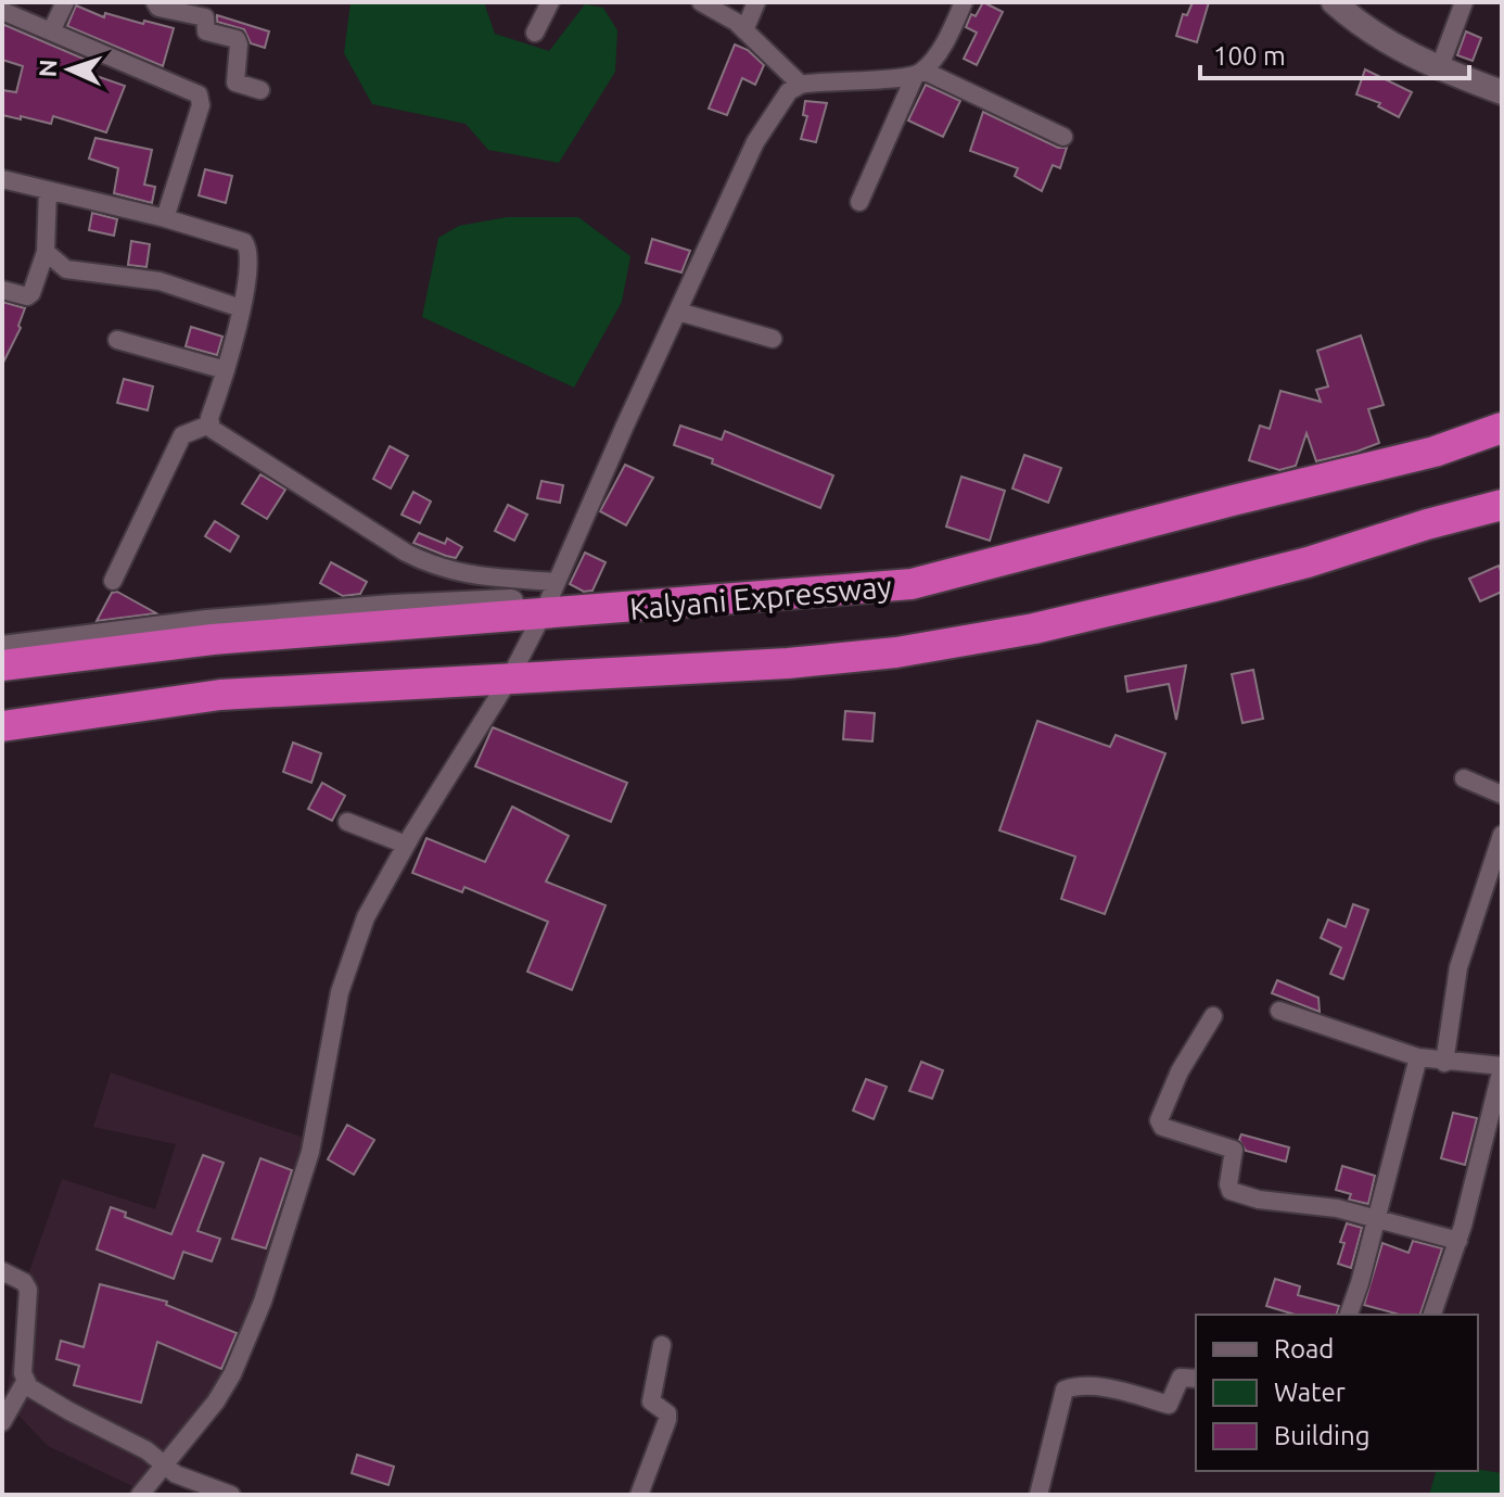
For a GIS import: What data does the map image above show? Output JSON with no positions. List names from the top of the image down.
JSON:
{
  "streets": {
    "highway": ["Kalyani Expressway"]
  },
  "legend": ["Road", "Water", "Building"],
  "scale_bar": "100 m",
  "north": "left"
}
